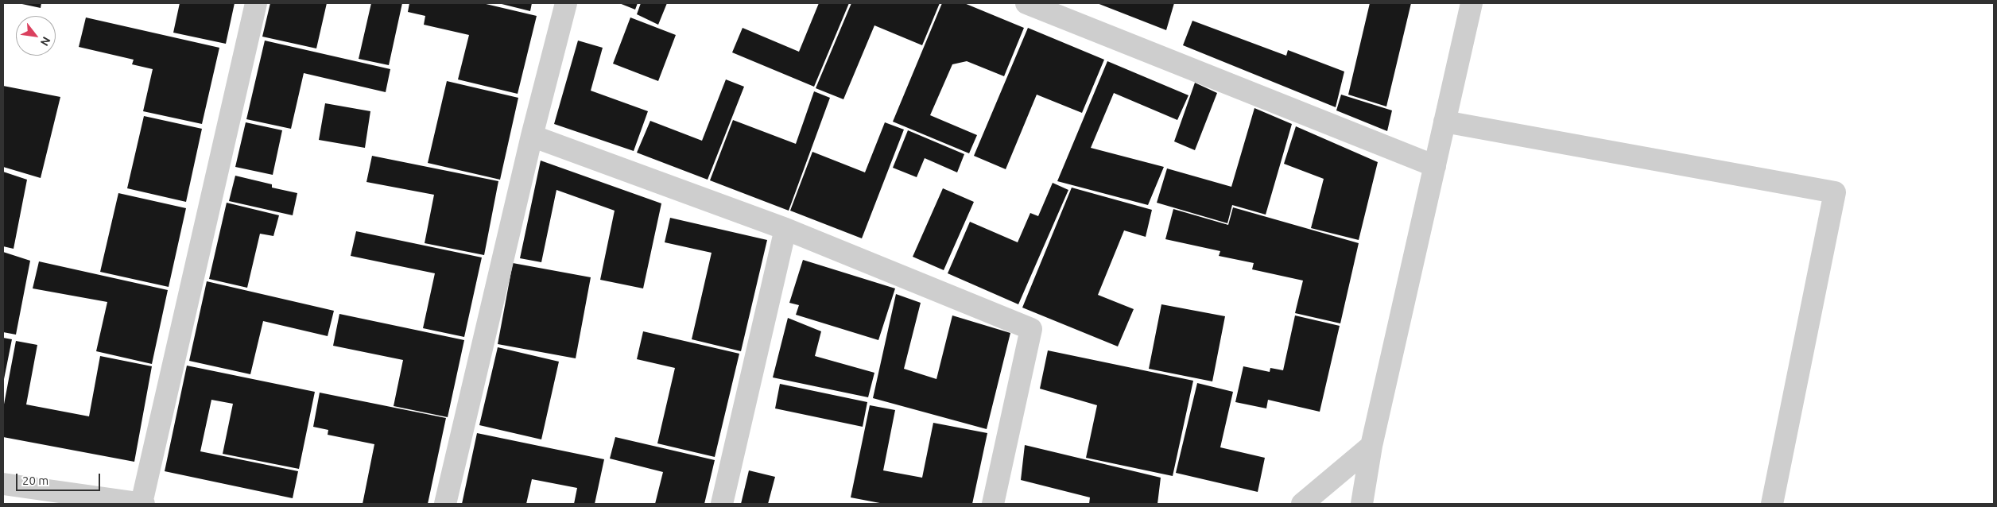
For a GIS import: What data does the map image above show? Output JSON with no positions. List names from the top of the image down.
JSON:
{
  "scale_bar": "20 m",
  "north": "bottom right"
}
